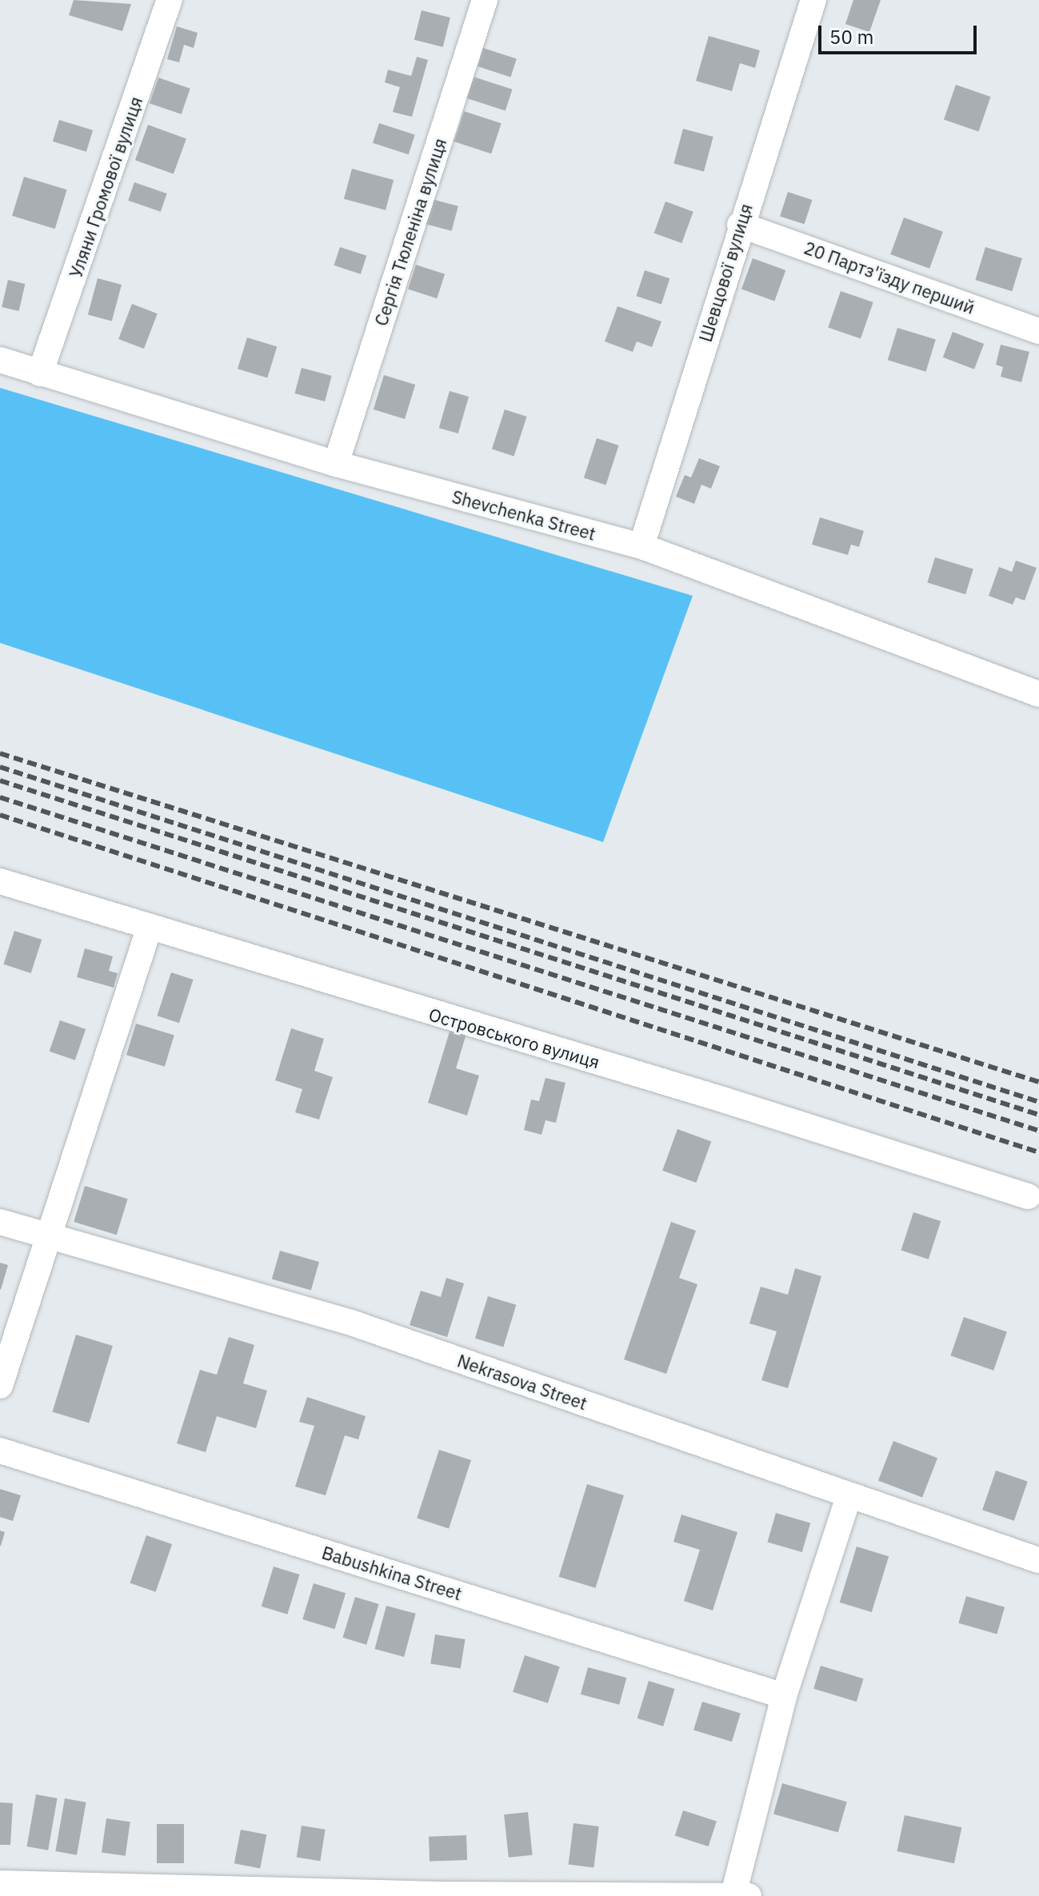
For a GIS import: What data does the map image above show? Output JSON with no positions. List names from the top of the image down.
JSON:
{
  "streets": {
    "street": [
      "Уляни Громової вулиця",
      "Сергія Тюленіна вулиця",
      "Шевцової вулиця",
      "20 Партз'їзду перший",
      "Shevchenka Street",
      "Островського вулиця",
      "Nekrasova Street",
      "Babushkina Street"
    ]
  },
  "crossings": [
    ["Уляни Громової вулиця", "Shevchenka Street"],
    ["Сергія Тюленіна вулиця", "Shevchenka Street"],
    ["Шевцової вулиця", "20 Партз'їзду перший"],
    ["Шевцової вулиця", "Shevchenka Street"]
  ],
  "scale_bar": "50 m"
}
